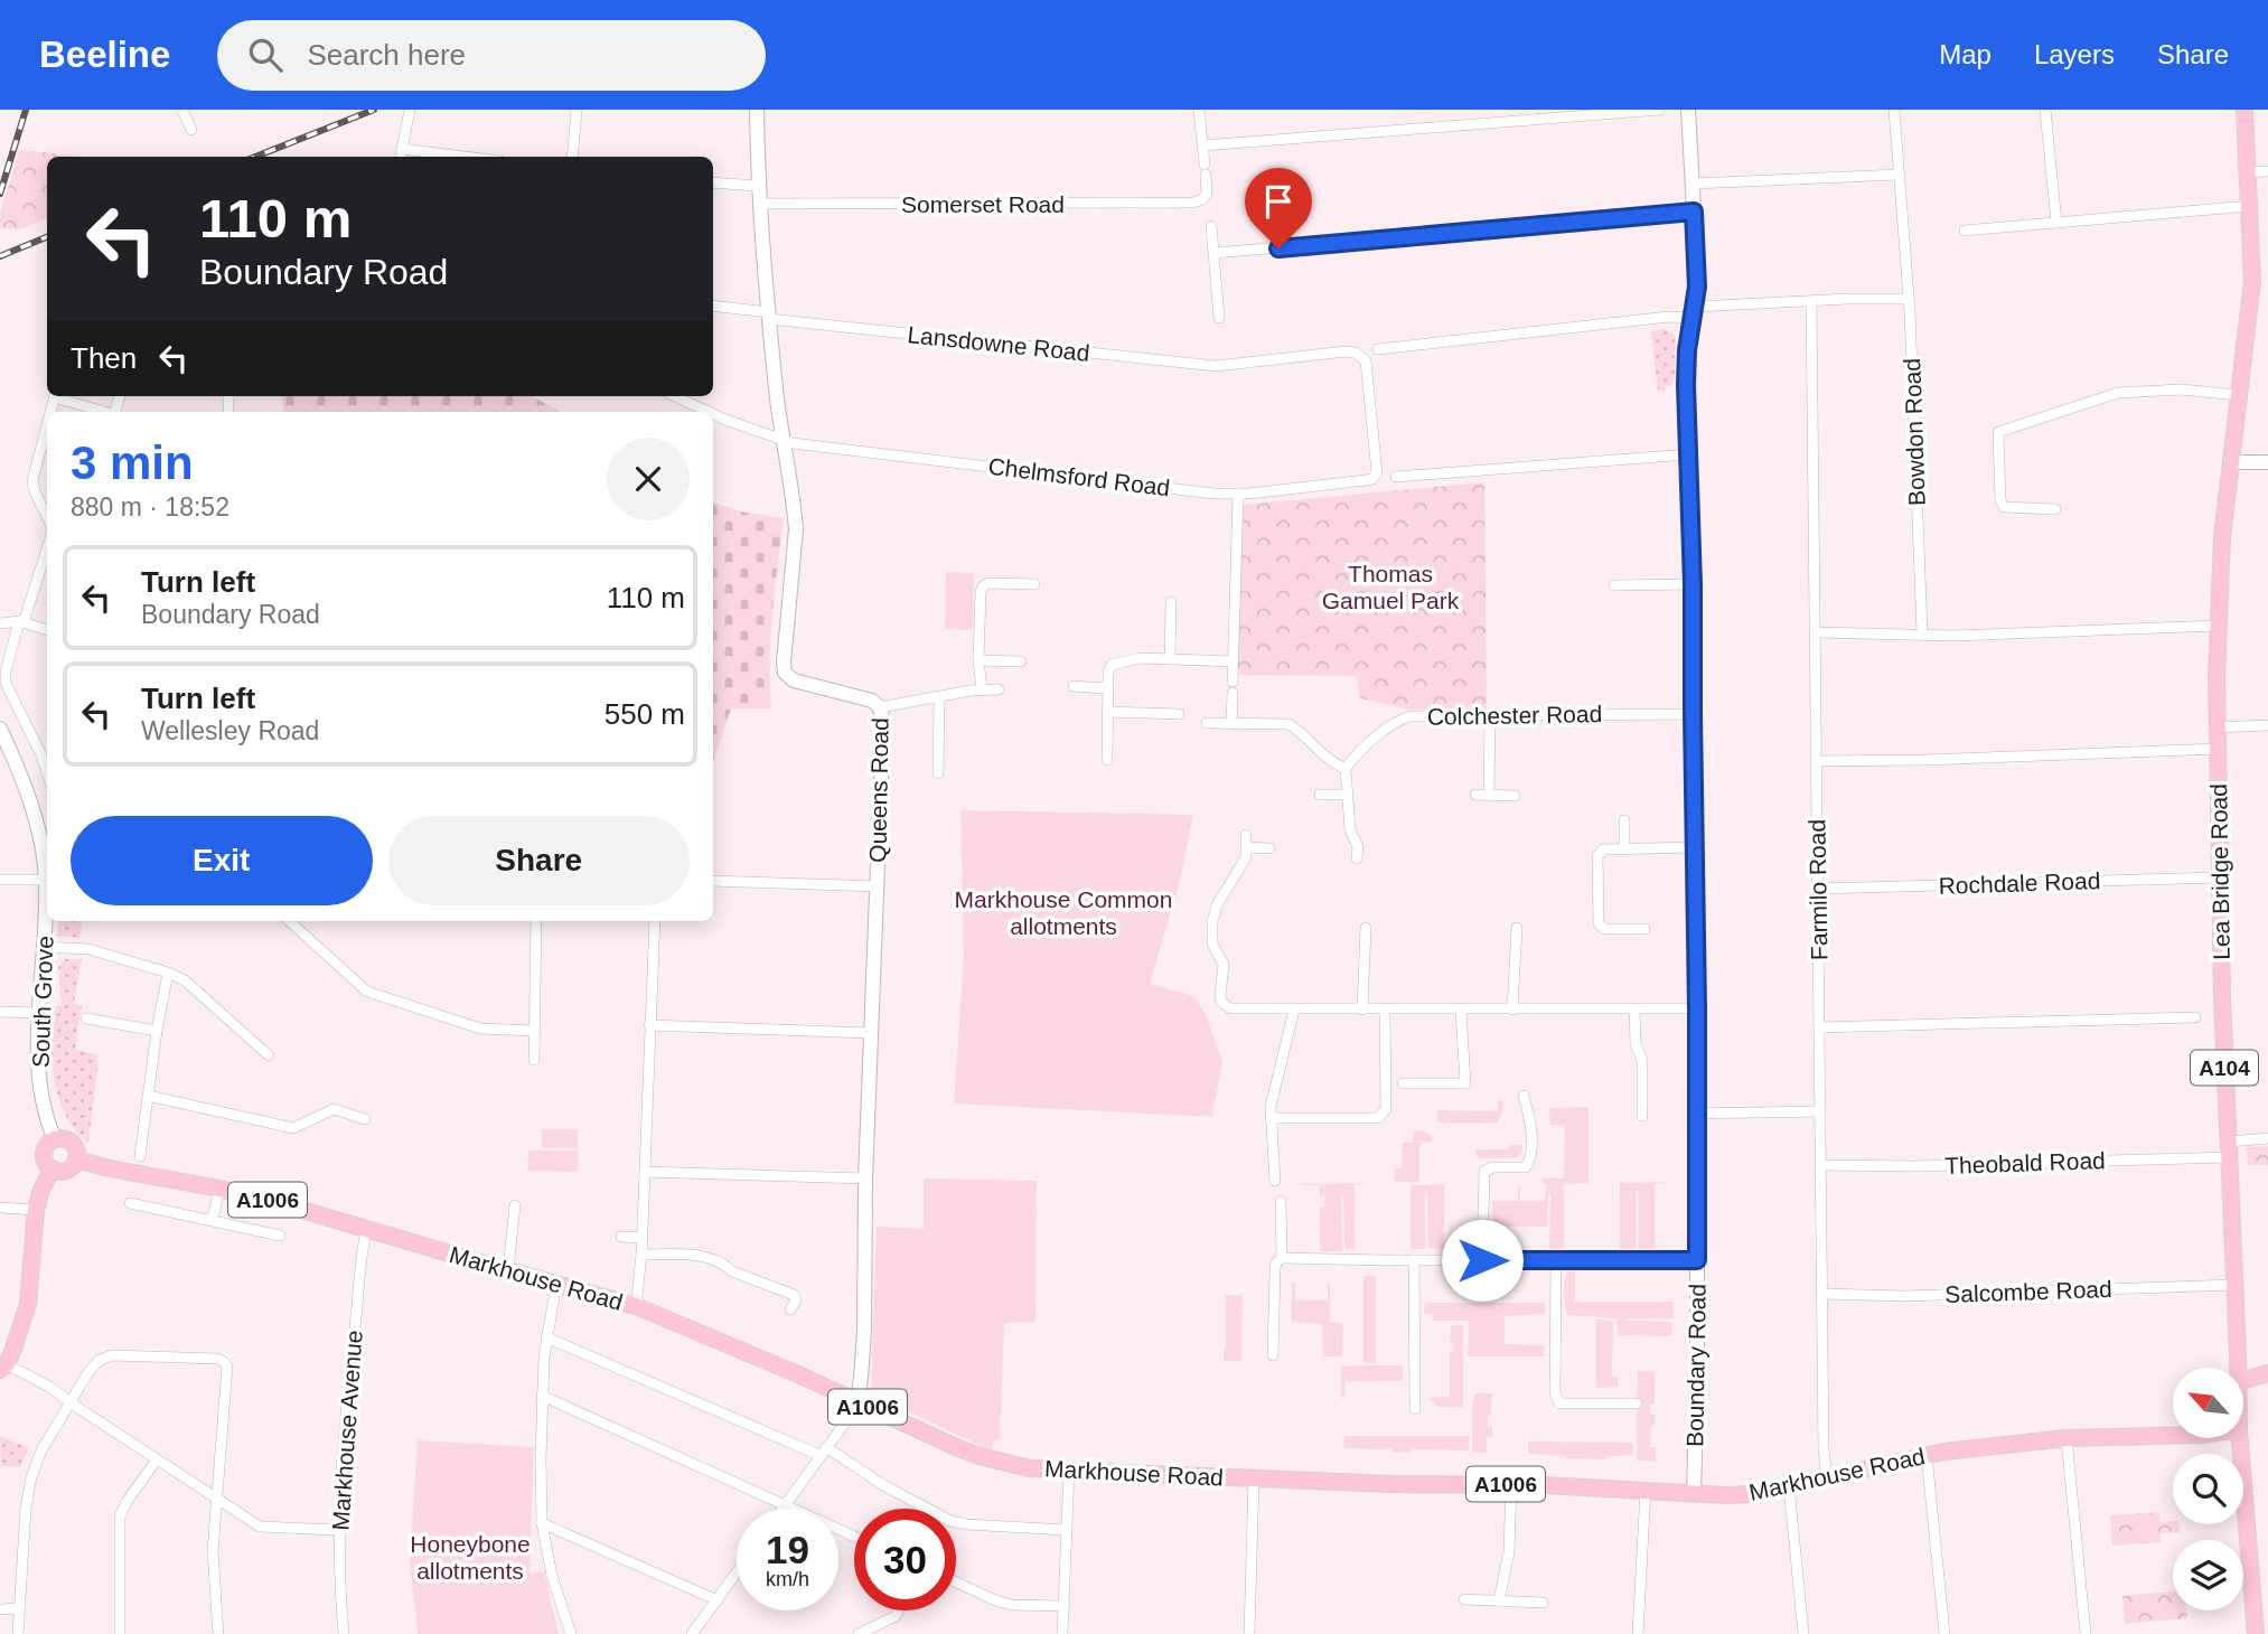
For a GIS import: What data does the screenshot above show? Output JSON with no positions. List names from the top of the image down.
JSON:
{
  "streets": {
    "main road": [
      "Lea Bridge Road",
      "A104",
      "A1006",
      "Markhouse Road"
    ],
    "street": [
      "Somerset Road",
      "Lansdowne Road",
      "Bowdon Road",
      "Chelmsford Road",
      "Colchester Road",
      "Queens Road",
      "Rochdale Road",
      "Farmilo Road",
      "South Grove",
      "Theobald Road",
      "Salcombe Road",
      "Boundary Road",
      "Markhouse Avenue"
    ]
  },
  "crossings": [
    ["Somerset Road", "Queens Road"],
    ["Lansdowne Road", "Chelmsford Road"],
    ["Lansdowne Road", "Queens Road"],
    ["Chelmsford Road", "Queens Road"],
    ["Colchester Road", "Boundary Road"],
    ["Queens Road", "Markhouse Road"],
    ["Lea Bridge Road", "Rochdale Road"],
    ["Lea Bridge Road", "Theobald Road"],
    ["Lea Bridge Road", "Salcombe Road"],
    ["Rochdale Road", "Farmilo Road"],
    ["Farmilo Road", "Theobald Road"],
    ["Farmilo Road", "Markhouse Road"],
    ["Farmilo Road", "Salcombe Road"],
    ["South Grove", "A1006"],
    ["South Grove", "Markhouse Road"],
    ["A1006", "Markhouse Road"],
    ["Markhouse Road", "Boundary Road"],
    ["Markhouse Road", "Markhouse Avenue"]
  ],
  "parks": ["Thomas Gamuel Park", "Markhouse Common allotments", "Honeybone allotments"],
  "north": "top left",
  "page": {
    "header": "Beeline",
    "search": "Search here",
    "nav": ["Map", "Layers", "Share"],
    "turn": ["110 m", "Boundary Road"],
    "then": "Then",
    "heading": ["3 min", "880 m · 18:52"],
    "list": [
      {
        "name": "Turn left",
        "note": "Boundary Road",
        "value": "110 m"
      },
      {
        "name": "Turn left",
        "note": "Wellesley Road",
        "value": "550 m"
      }
    ],
    "buttons": ["Exit", "Share"],
    "speed": "19 km/h",
    "limit": "30"
  }
}
